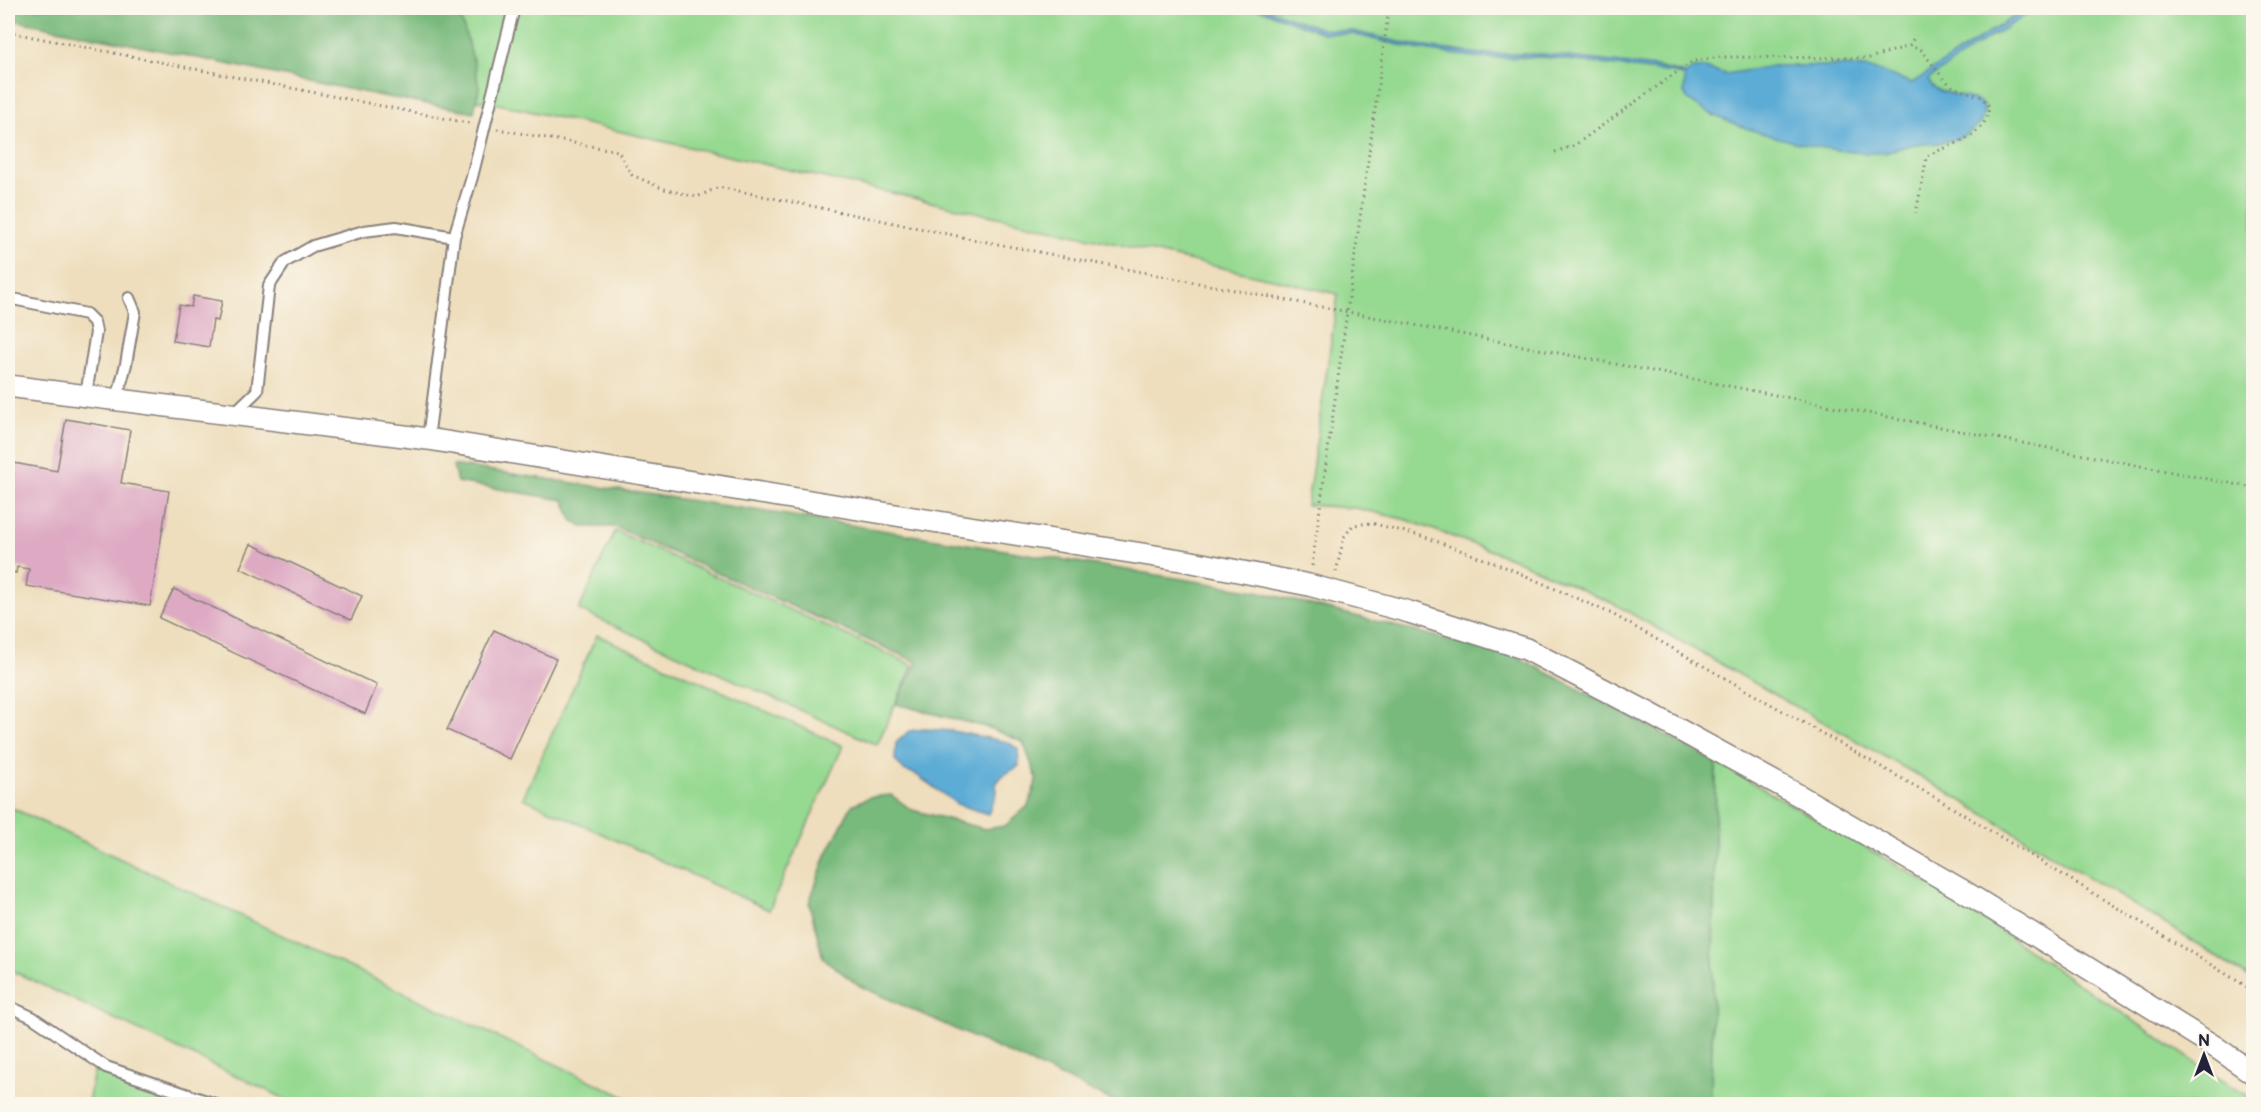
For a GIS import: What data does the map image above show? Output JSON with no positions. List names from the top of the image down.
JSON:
{
  "north": "top"
}
